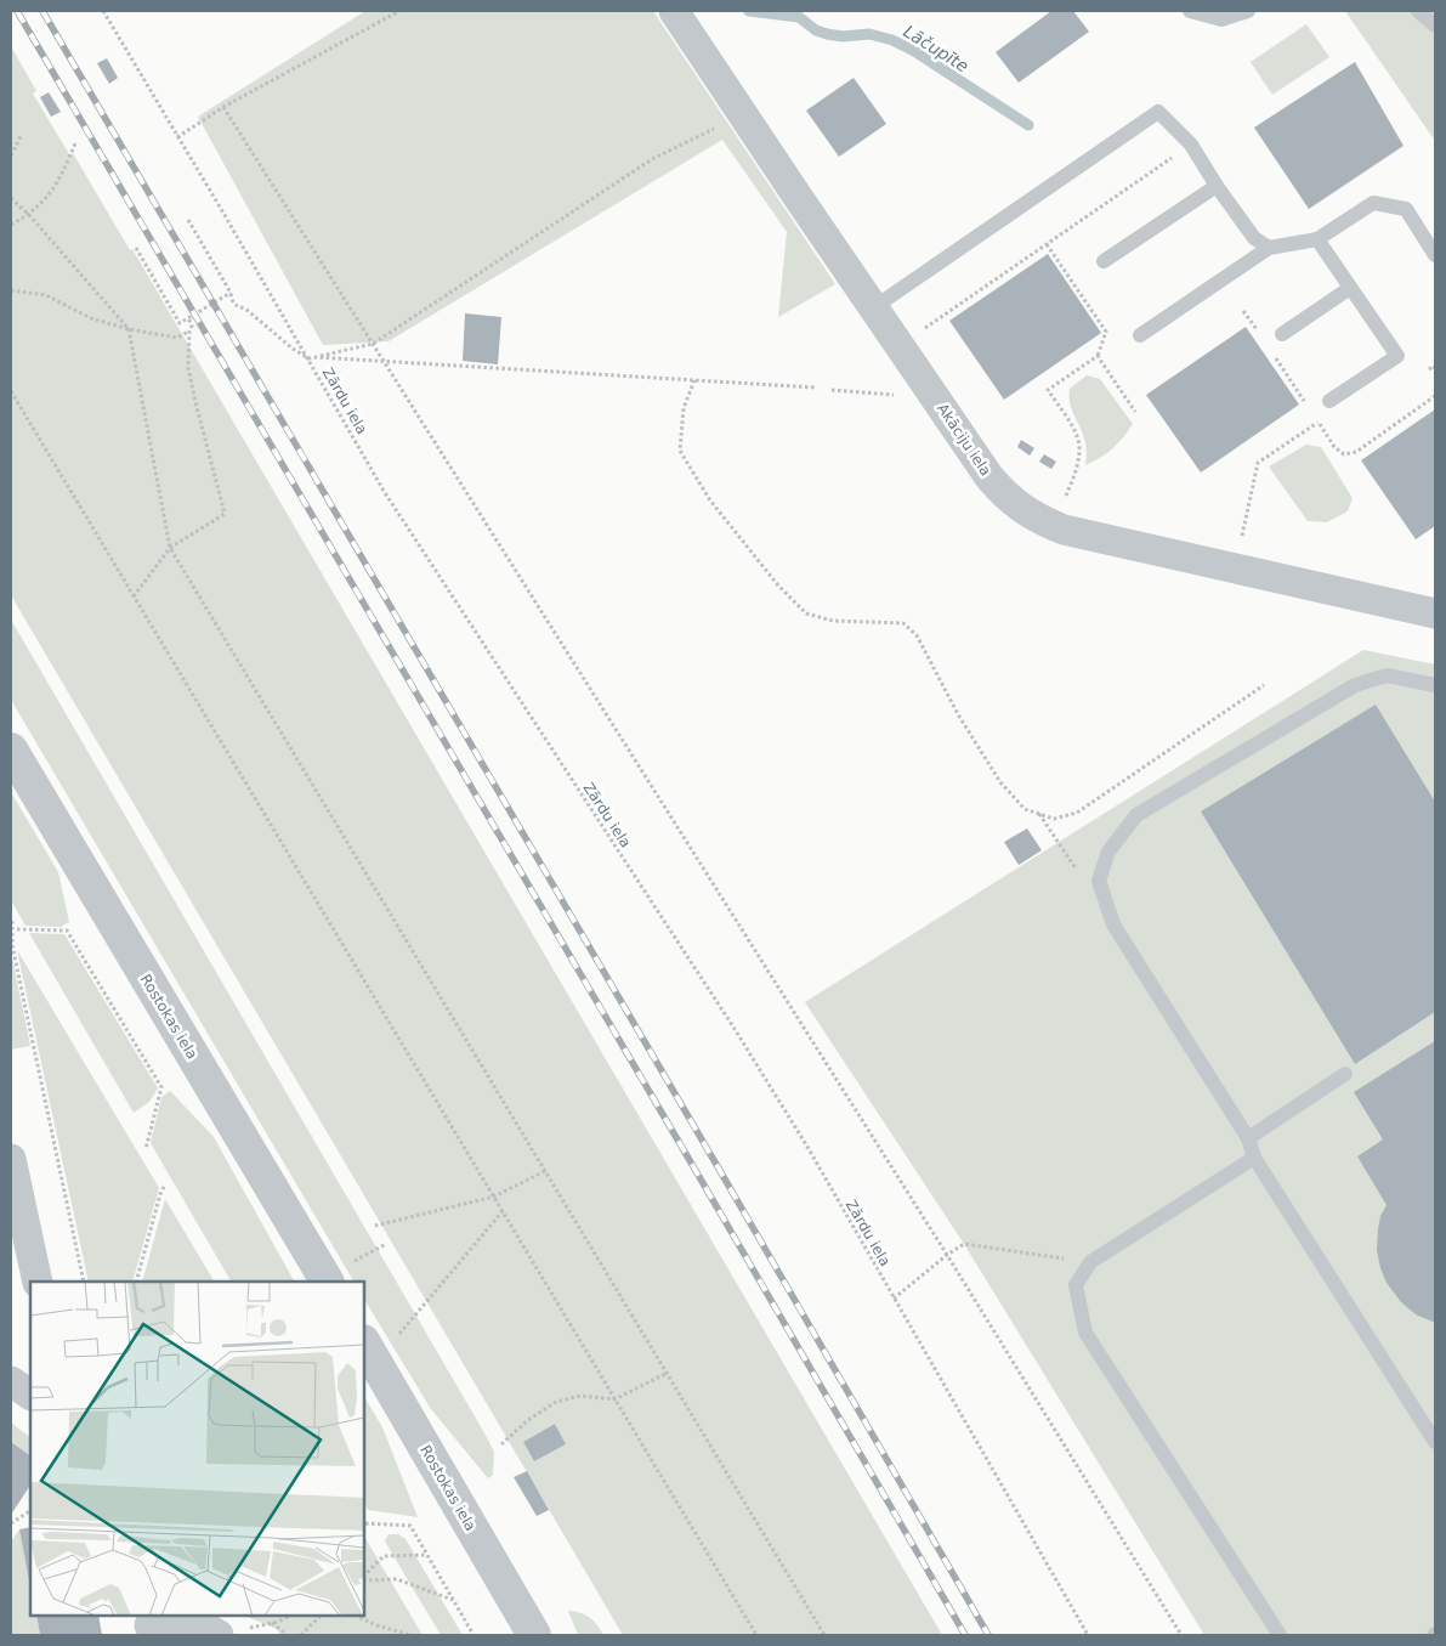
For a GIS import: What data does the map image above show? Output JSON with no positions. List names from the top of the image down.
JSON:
{
  "streets": {
    "street": ["Akāciju iela", "Rostokas iela"],
    "path": ["Zārdu iela"]
  },
  "water": ["Lāčupīte"]
}
